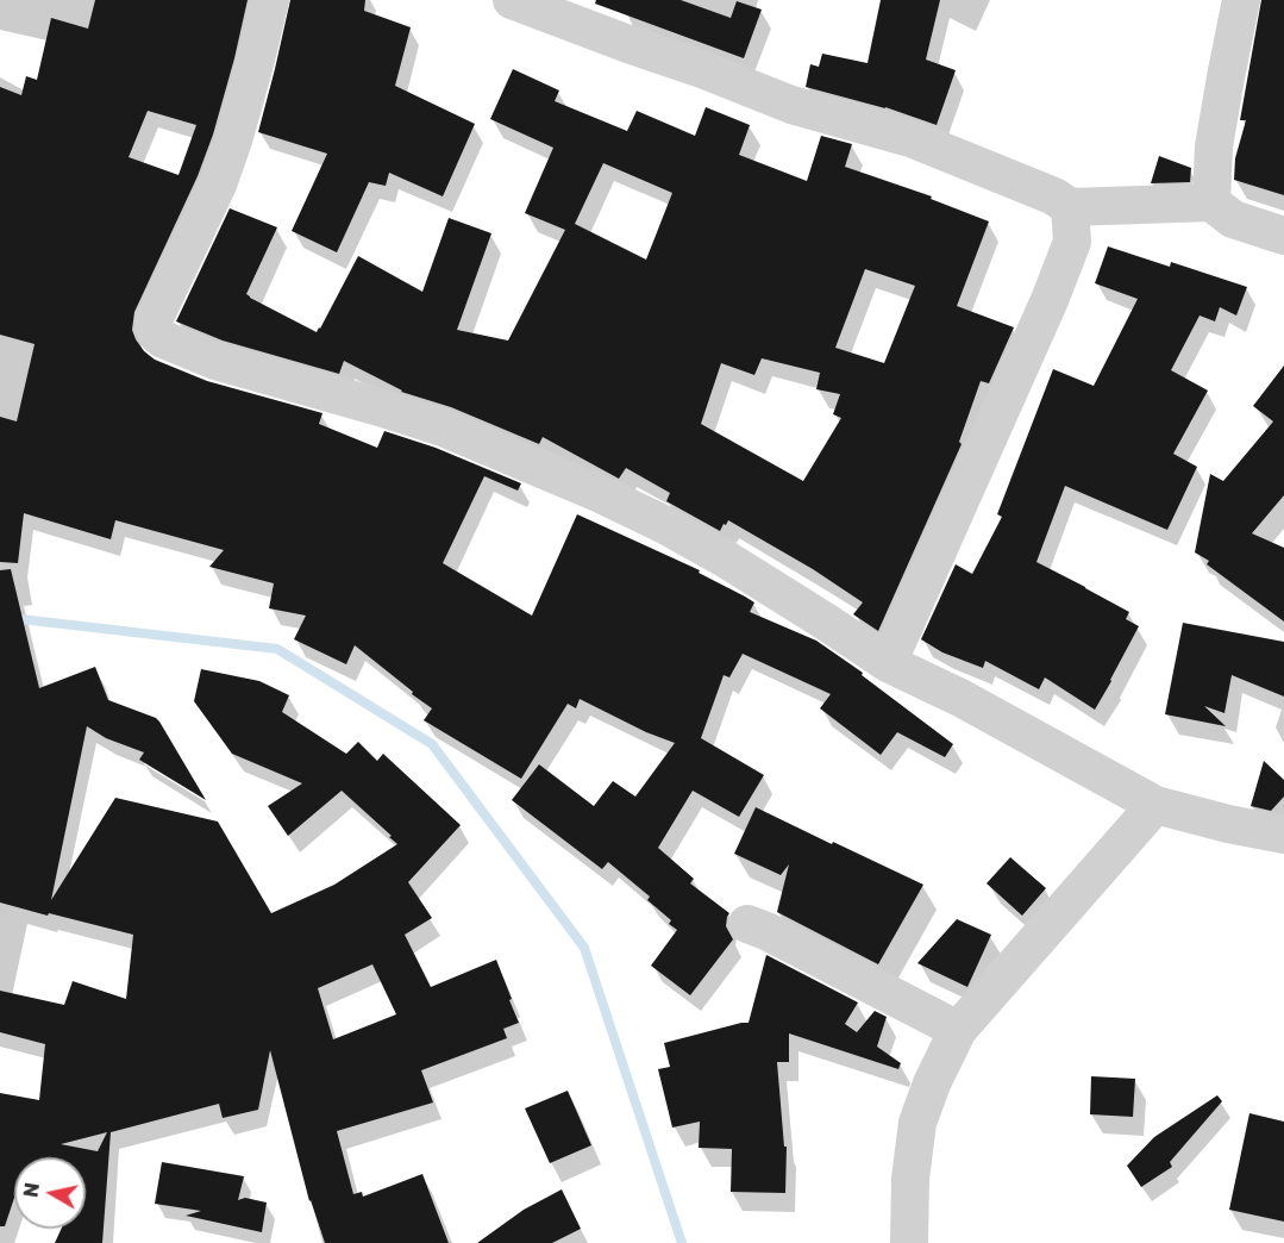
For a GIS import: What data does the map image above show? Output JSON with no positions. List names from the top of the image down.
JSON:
{
  "north": "left"
}
